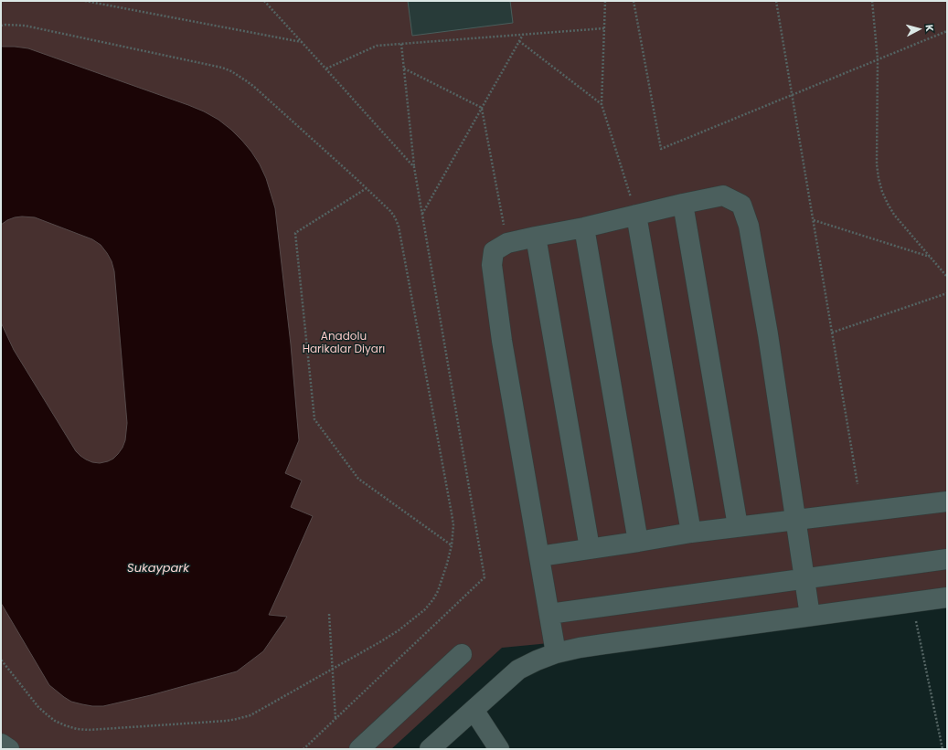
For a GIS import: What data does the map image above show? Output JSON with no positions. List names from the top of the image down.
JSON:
{
  "water": ["Sukaypark"],
  "parks": ["Anadolu Harikalar Diyarı"],
  "north": "right"
}
